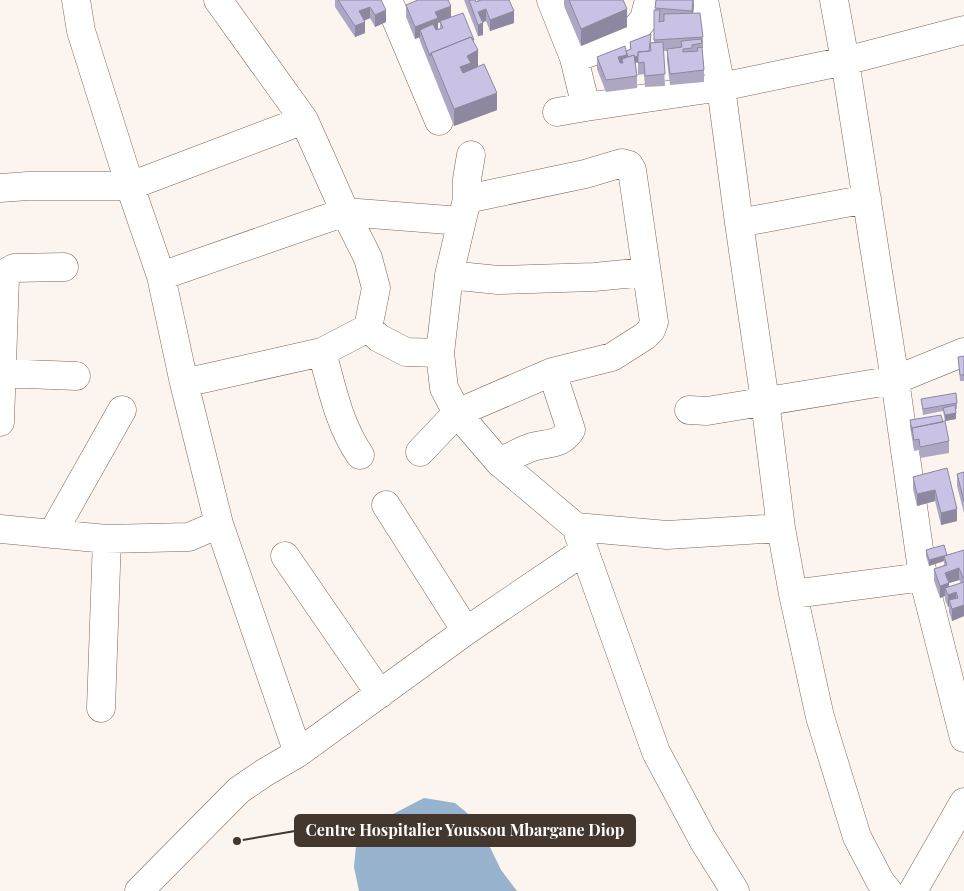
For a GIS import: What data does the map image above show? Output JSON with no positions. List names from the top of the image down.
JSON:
{
  "places": ["Centre Hospitalier Youssou Mbargane Diop"]
}
